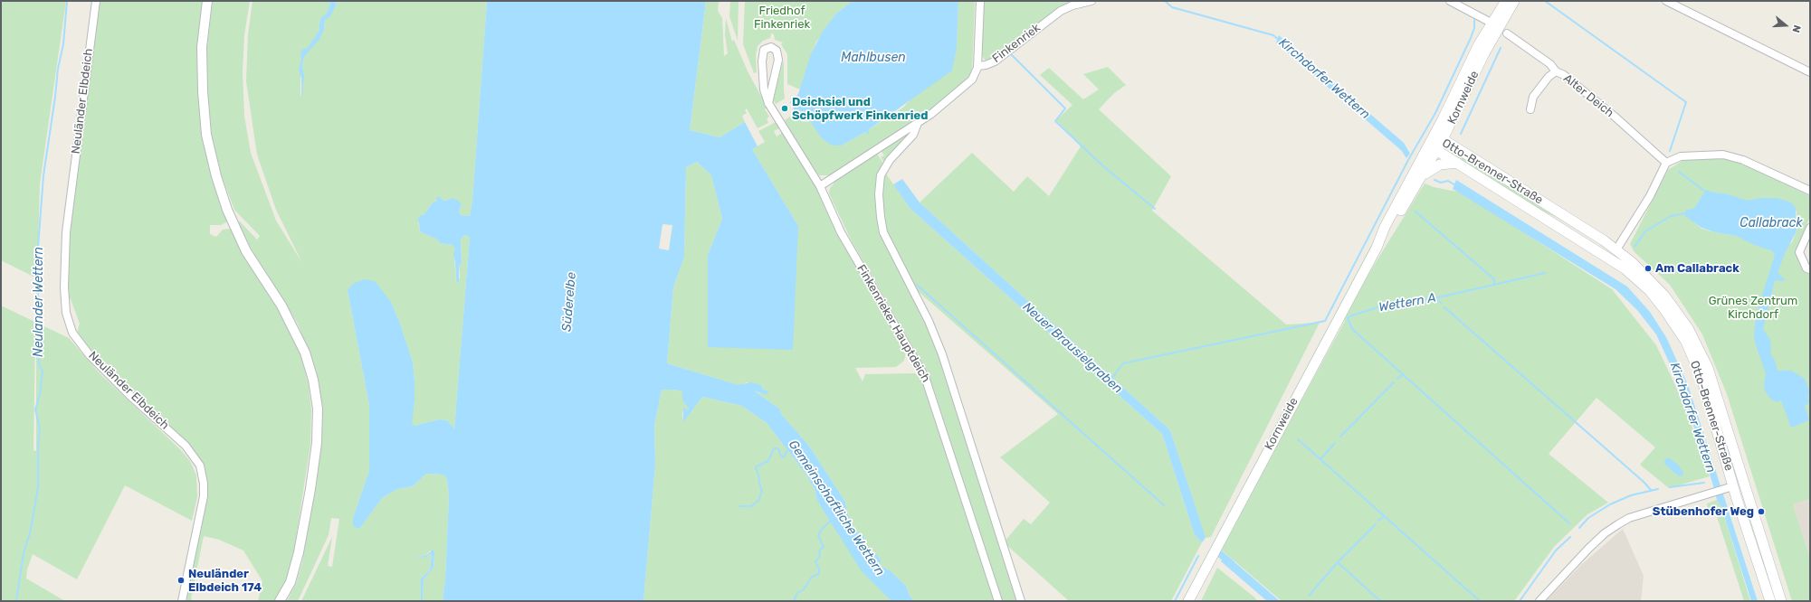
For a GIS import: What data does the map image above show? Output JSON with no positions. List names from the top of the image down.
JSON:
{
  "streets": {
    "main road": ["Kornweide", "Otto-Brenner-Straße"],
    "street": [
      "Finkenriek",
      "Alter Deich",
      "Neuländer Elbdeich",
      "Finkenrieker Hauptdeich"
    ]
  },
  "crossings": [
    ["Finkenriek", "Finkenrieker Hauptdeich"],
    ["Kornweide", "Otto-Brenner-Straße"]
  ],
  "water": [
    "Mahlbusen",
    "Kirchdorfer Wettern",
    "Callabrack",
    "Neulander Wettern",
    "Süderelbe",
    "Wettern A",
    "Neuer Brausielgraben",
    "Gemeinschaftliche Wettern"
  ],
  "parks": ["Friedhof Finkenriek", "Grünes Zentrum Kirchdorf"],
  "places": [
    "Deichsiel und Schöpfwerk Finkenried",
    "Am Callabrack",
    "Stübenhofer Weg",
    "Neuländer Elbdeich 174"
  ],
  "north": "right"
}
